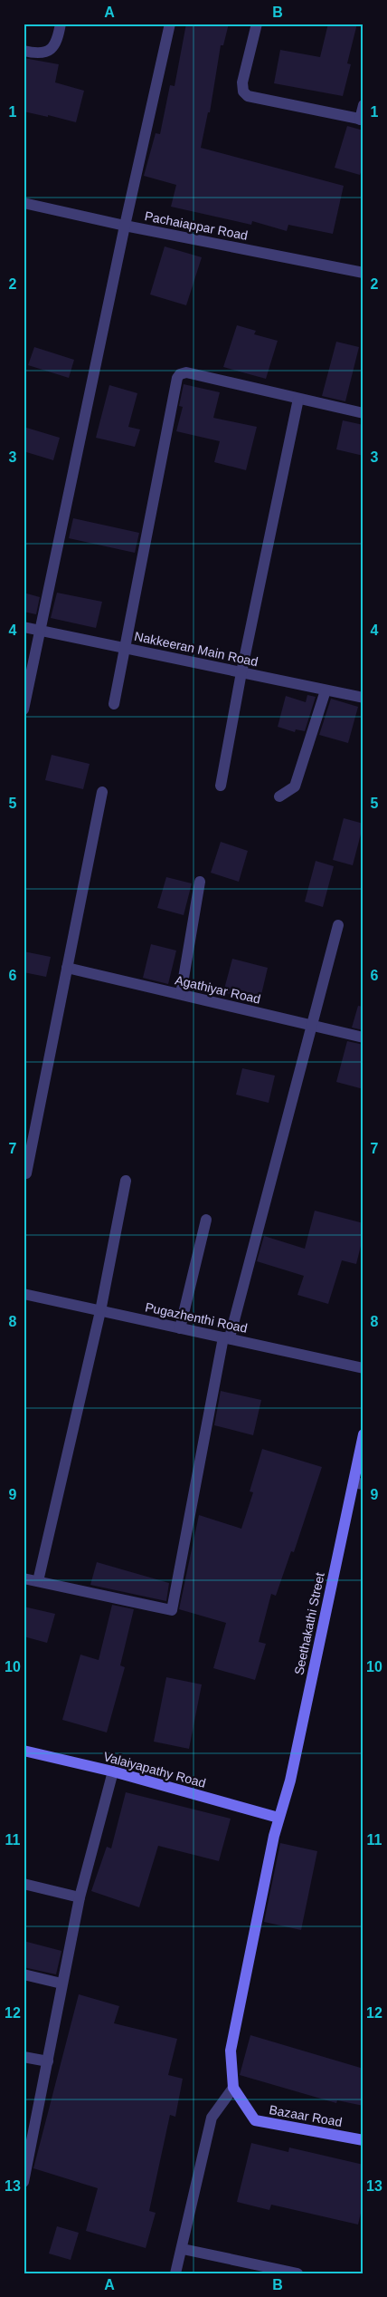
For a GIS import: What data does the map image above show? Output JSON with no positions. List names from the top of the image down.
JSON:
{
  "streets": {
    "main road": ["Seethakathi Street", "Valaiyapathy Road", "Bazaar Road"],
    "street": [
      "Pachaiappar Road",
      "Nakkeeran Main Road",
      "Agathiyar Road",
      "Pugazhenthi Road"
    ]
  },
  "crossings": [
    ["Seethakathi Street", "Valaiyapathy Road"],
    ["Seethakathi Street", "Bazaar Road"]
  ],
  "grid": {
    "columns": ["A", "B"],
    "rows": [
      "1",
      "2",
      "3",
      "4",
      "5",
      "6",
      "7",
      "8",
      "9",
      "10",
      "11",
      "12",
      "13"
    ]
  }
}
